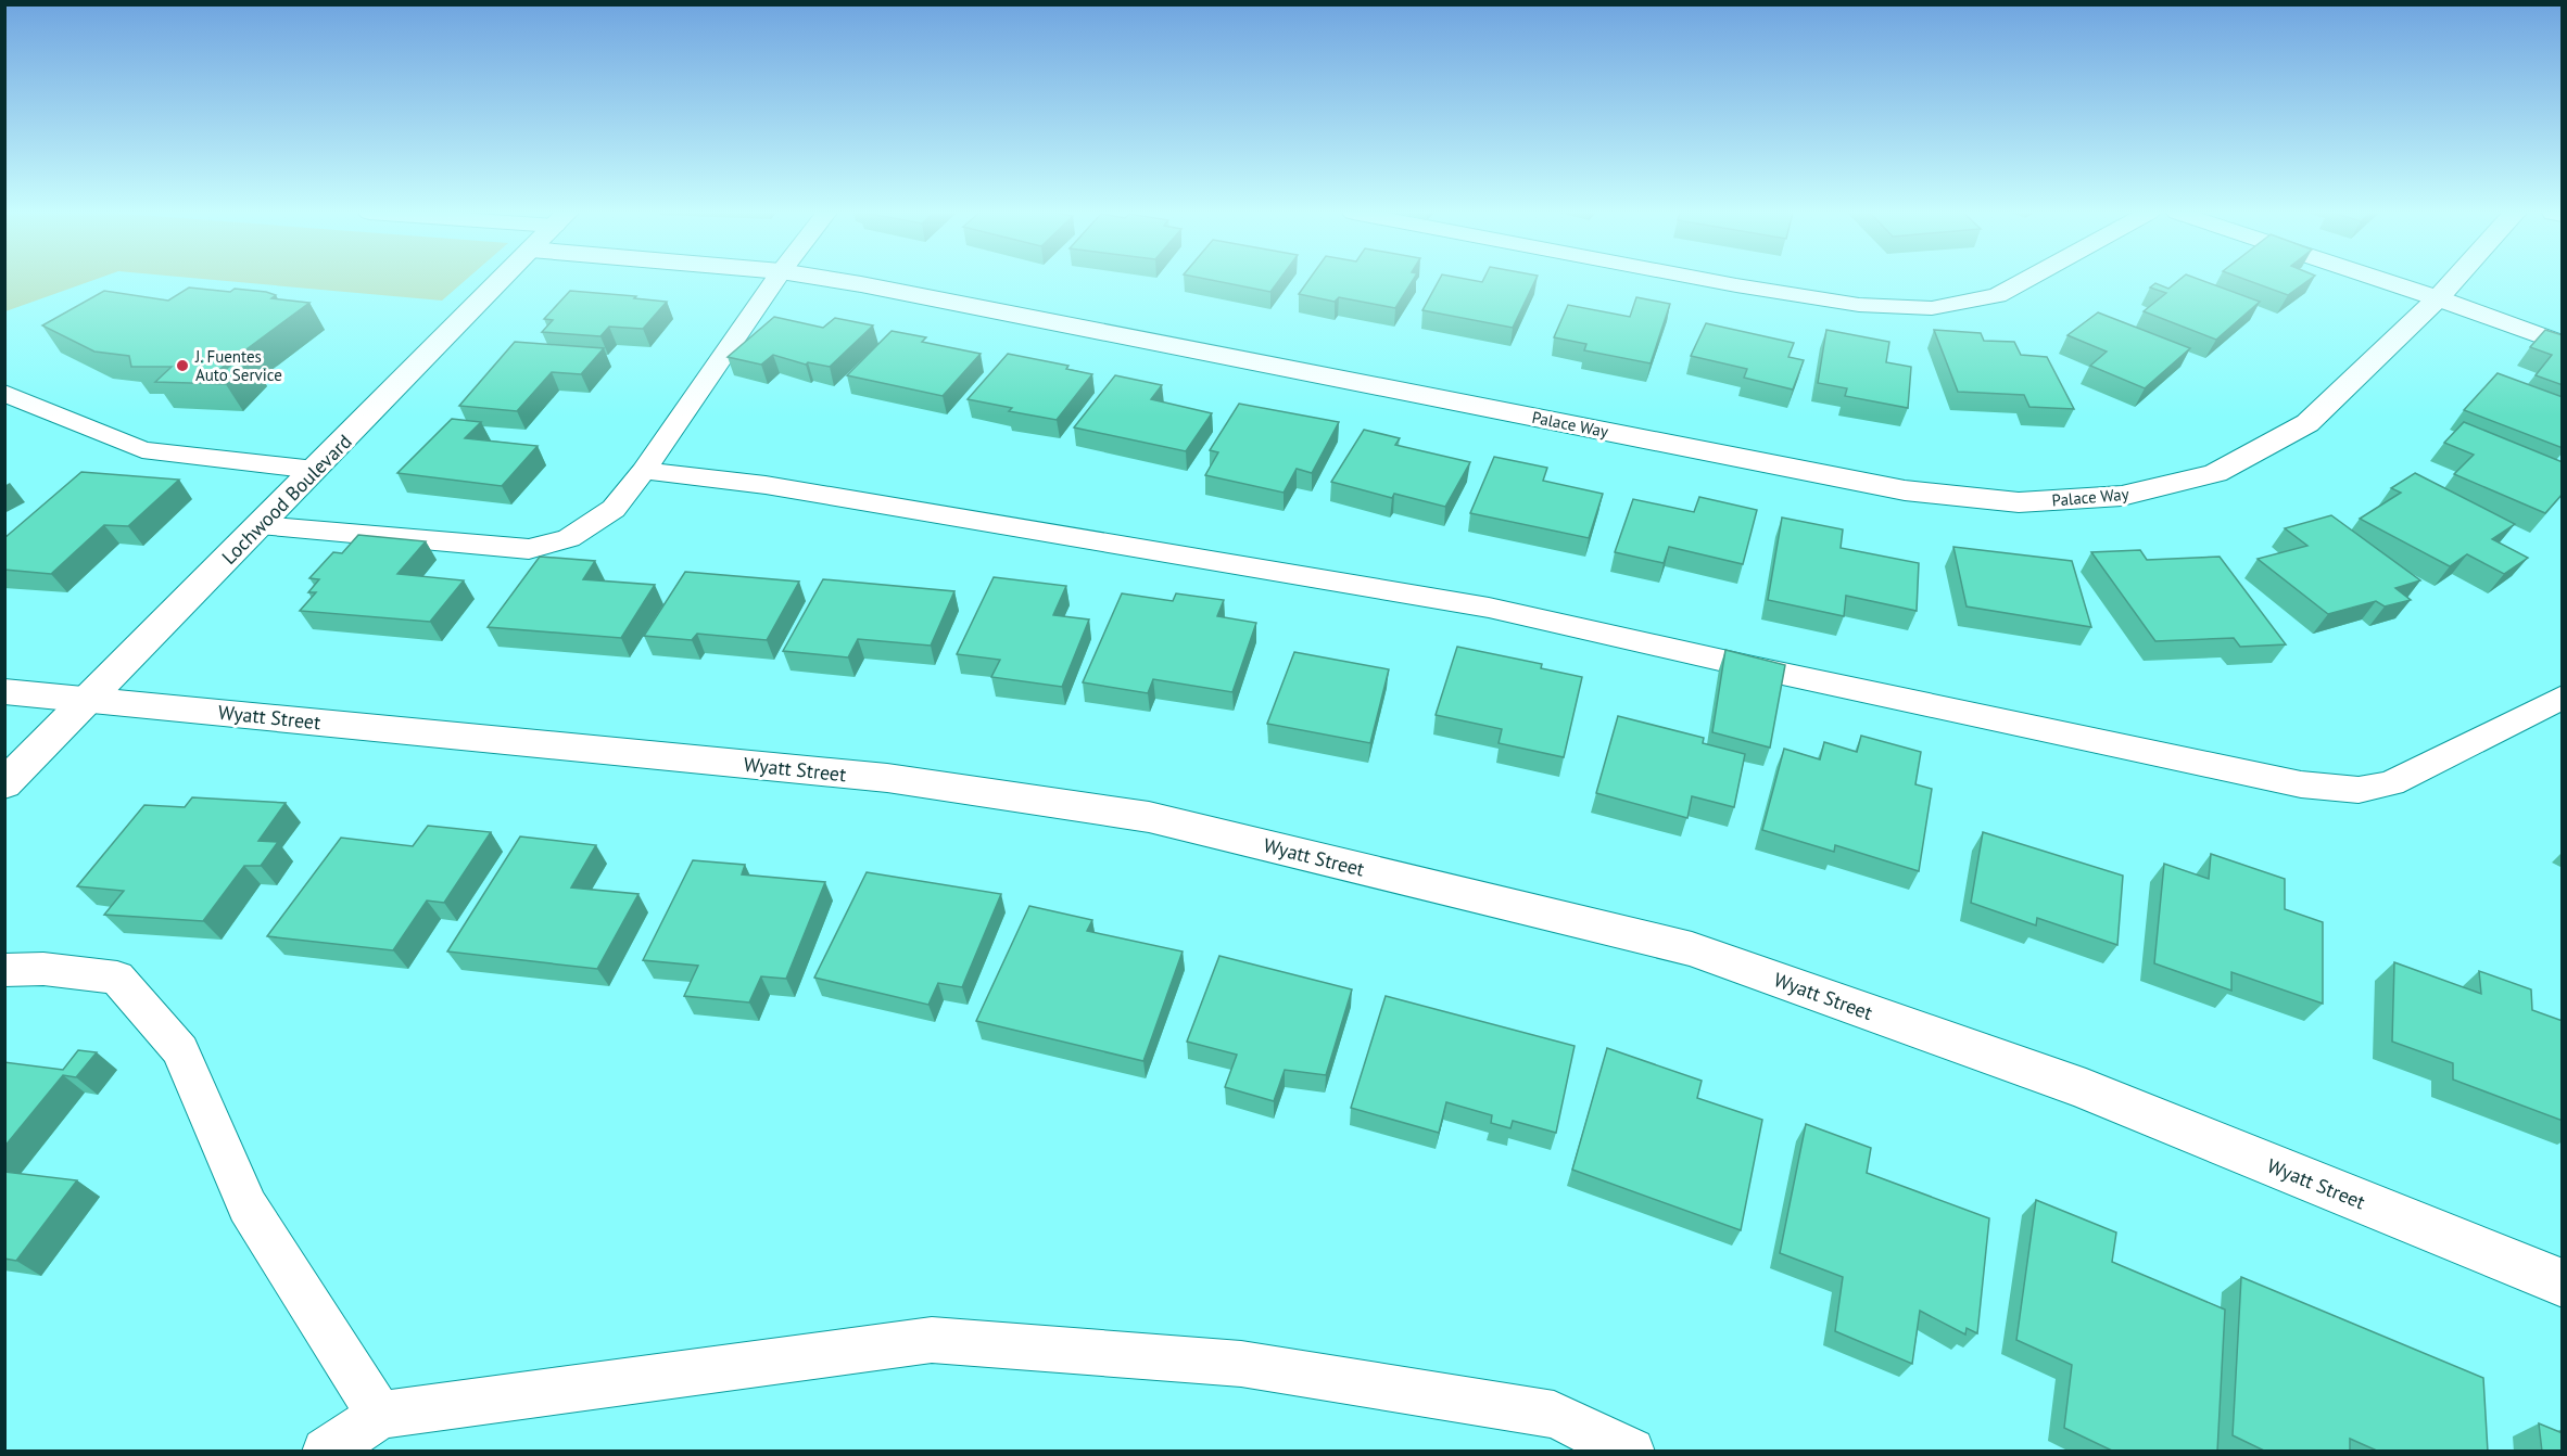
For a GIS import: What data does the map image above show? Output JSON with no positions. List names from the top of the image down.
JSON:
{
  "streets": {
    "street": ["Palace Way", "Lochwood Boulevard", "Wyatt Street"]
  },
  "crossings": [
    ["Lochwood Boulevard", "Wyatt Street"]
  ],
  "places": ["J. Fuentes Auto Service"]
}
